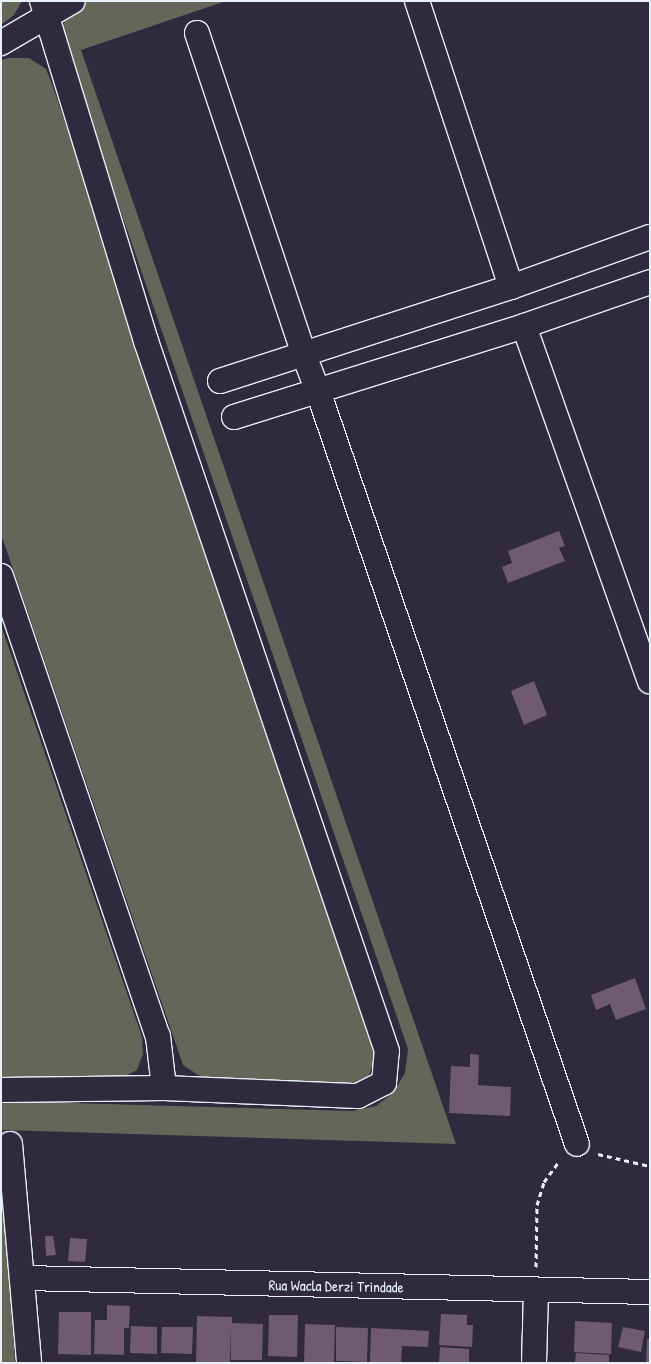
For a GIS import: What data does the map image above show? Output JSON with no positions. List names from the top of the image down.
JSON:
{
  "streets": {
    "street": ["Rua Wacla Derzi Trindade"]
  }
}
